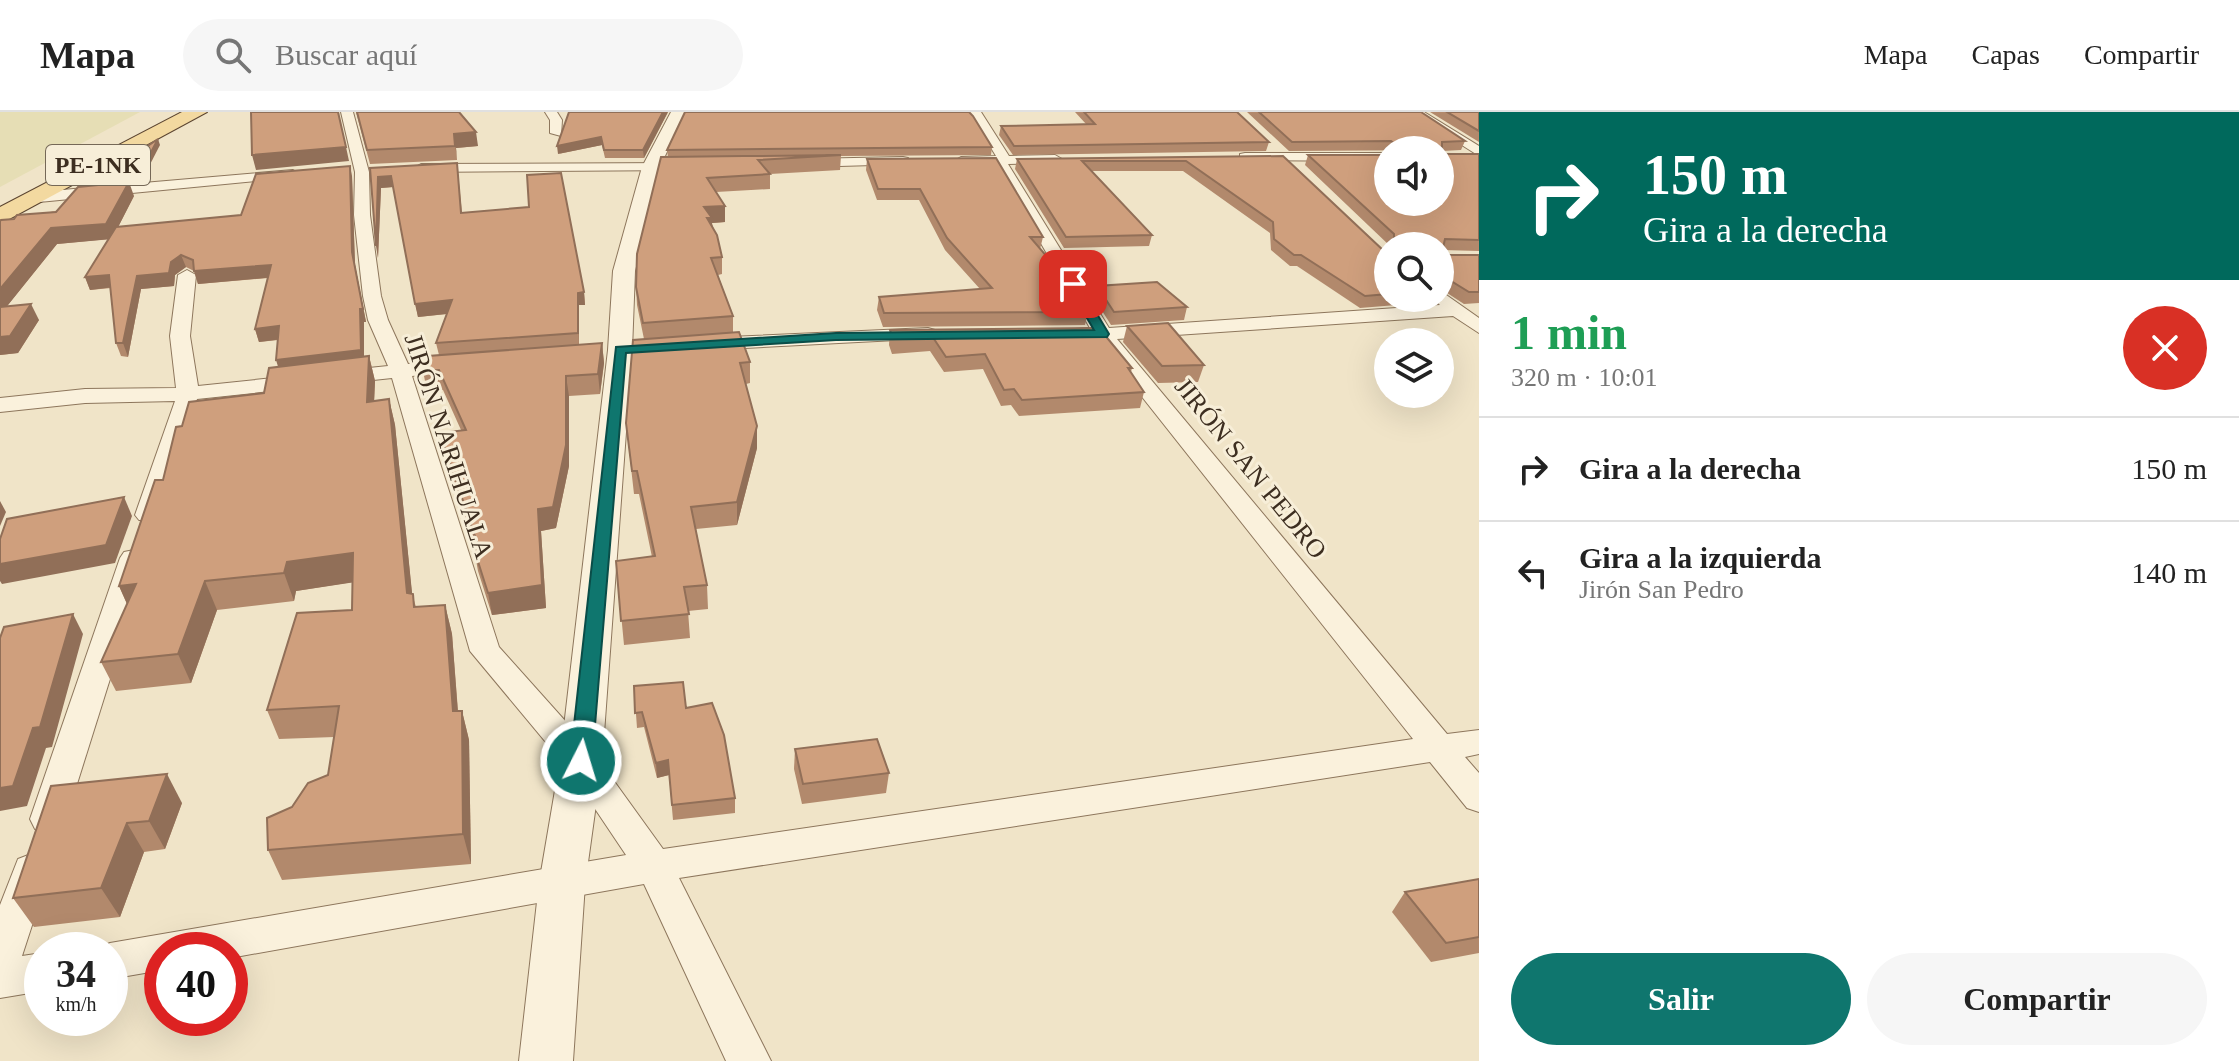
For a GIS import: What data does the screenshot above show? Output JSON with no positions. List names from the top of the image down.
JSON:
{
  "streets": {
    "main road": ["PE-1NK"],
    "street": ["JIRÓN NARIHUALA", "JIRÓN SAN PEDRO"]
  },
  "page": {
    "header": "Mapa",
    "search": "Buscar aquí",
    "nav": ["Mapa", "Capas", "Compartir"],
    "turn": ["150 m", "Gira a la derecha"],
    "heading": ["1 min", "320 m · 10:01"],
    "list": [
      {
        "name": "Gira a la derecha",
        "value": "150 m"
      },
      {
        "name": "Gira a la izquierda",
        "note": "Jirón San Pedro",
        "value": "140 m"
      }
    ],
    "speed": "34 km/h",
    "limit": "40",
    "buttons": ["Salir", "Compartir"]
  }
}
